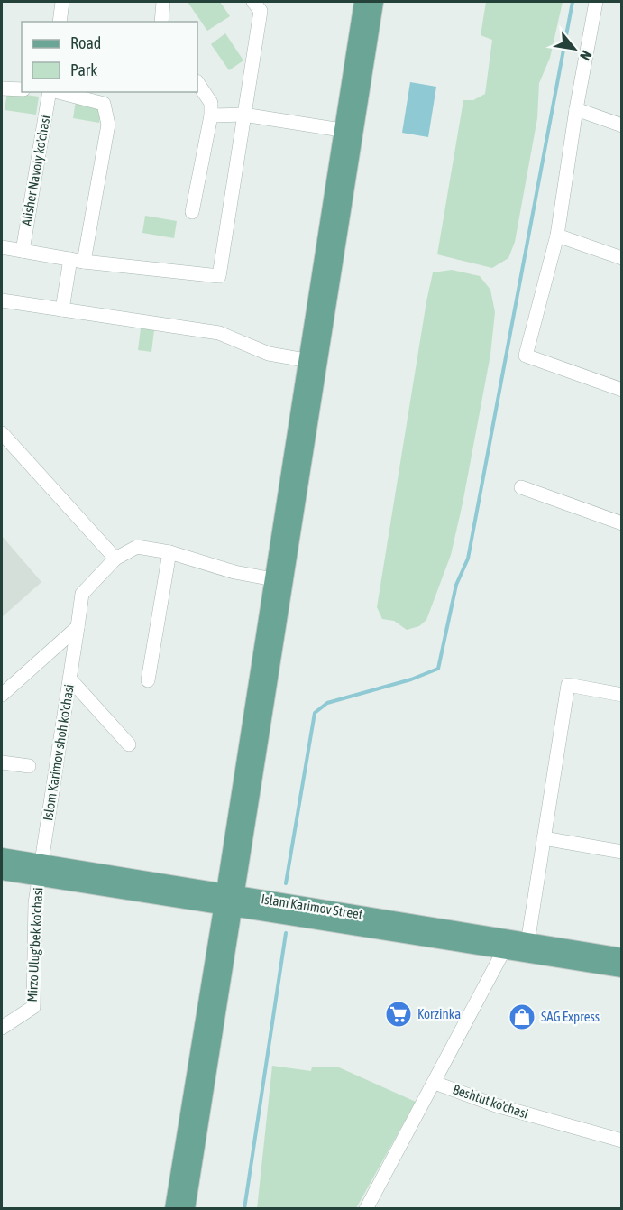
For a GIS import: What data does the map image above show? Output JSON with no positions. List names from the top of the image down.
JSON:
{
  "streets": {
    "main road": ["Islam Karimov Street"],
    "street": [
      "Alisher Navoiy ko'chasi",
      "Islom Karimov shoh ko'chasi",
      "Mirzo Ulug'bek ko'chasi",
      "Beshtut ko'chasi"
    ]
  },
  "crossings": [
    ["Islom Karimov shoh ko'chasi", "Islam Karimov Street"],
    ["Islom Karimov shoh ko'chasi", "Mirzo Ulug'bek ko'chasi"],
    ["Islam Karimov Street", "Mirzo Ulug'bek ko'chasi"]
  ],
  "places": {
    "supermarket": ["Korzinka"],
    "shop": ["SAG Express"]
  },
  "legend": ["Road", "Park"],
  "north": "bottom right"
}
